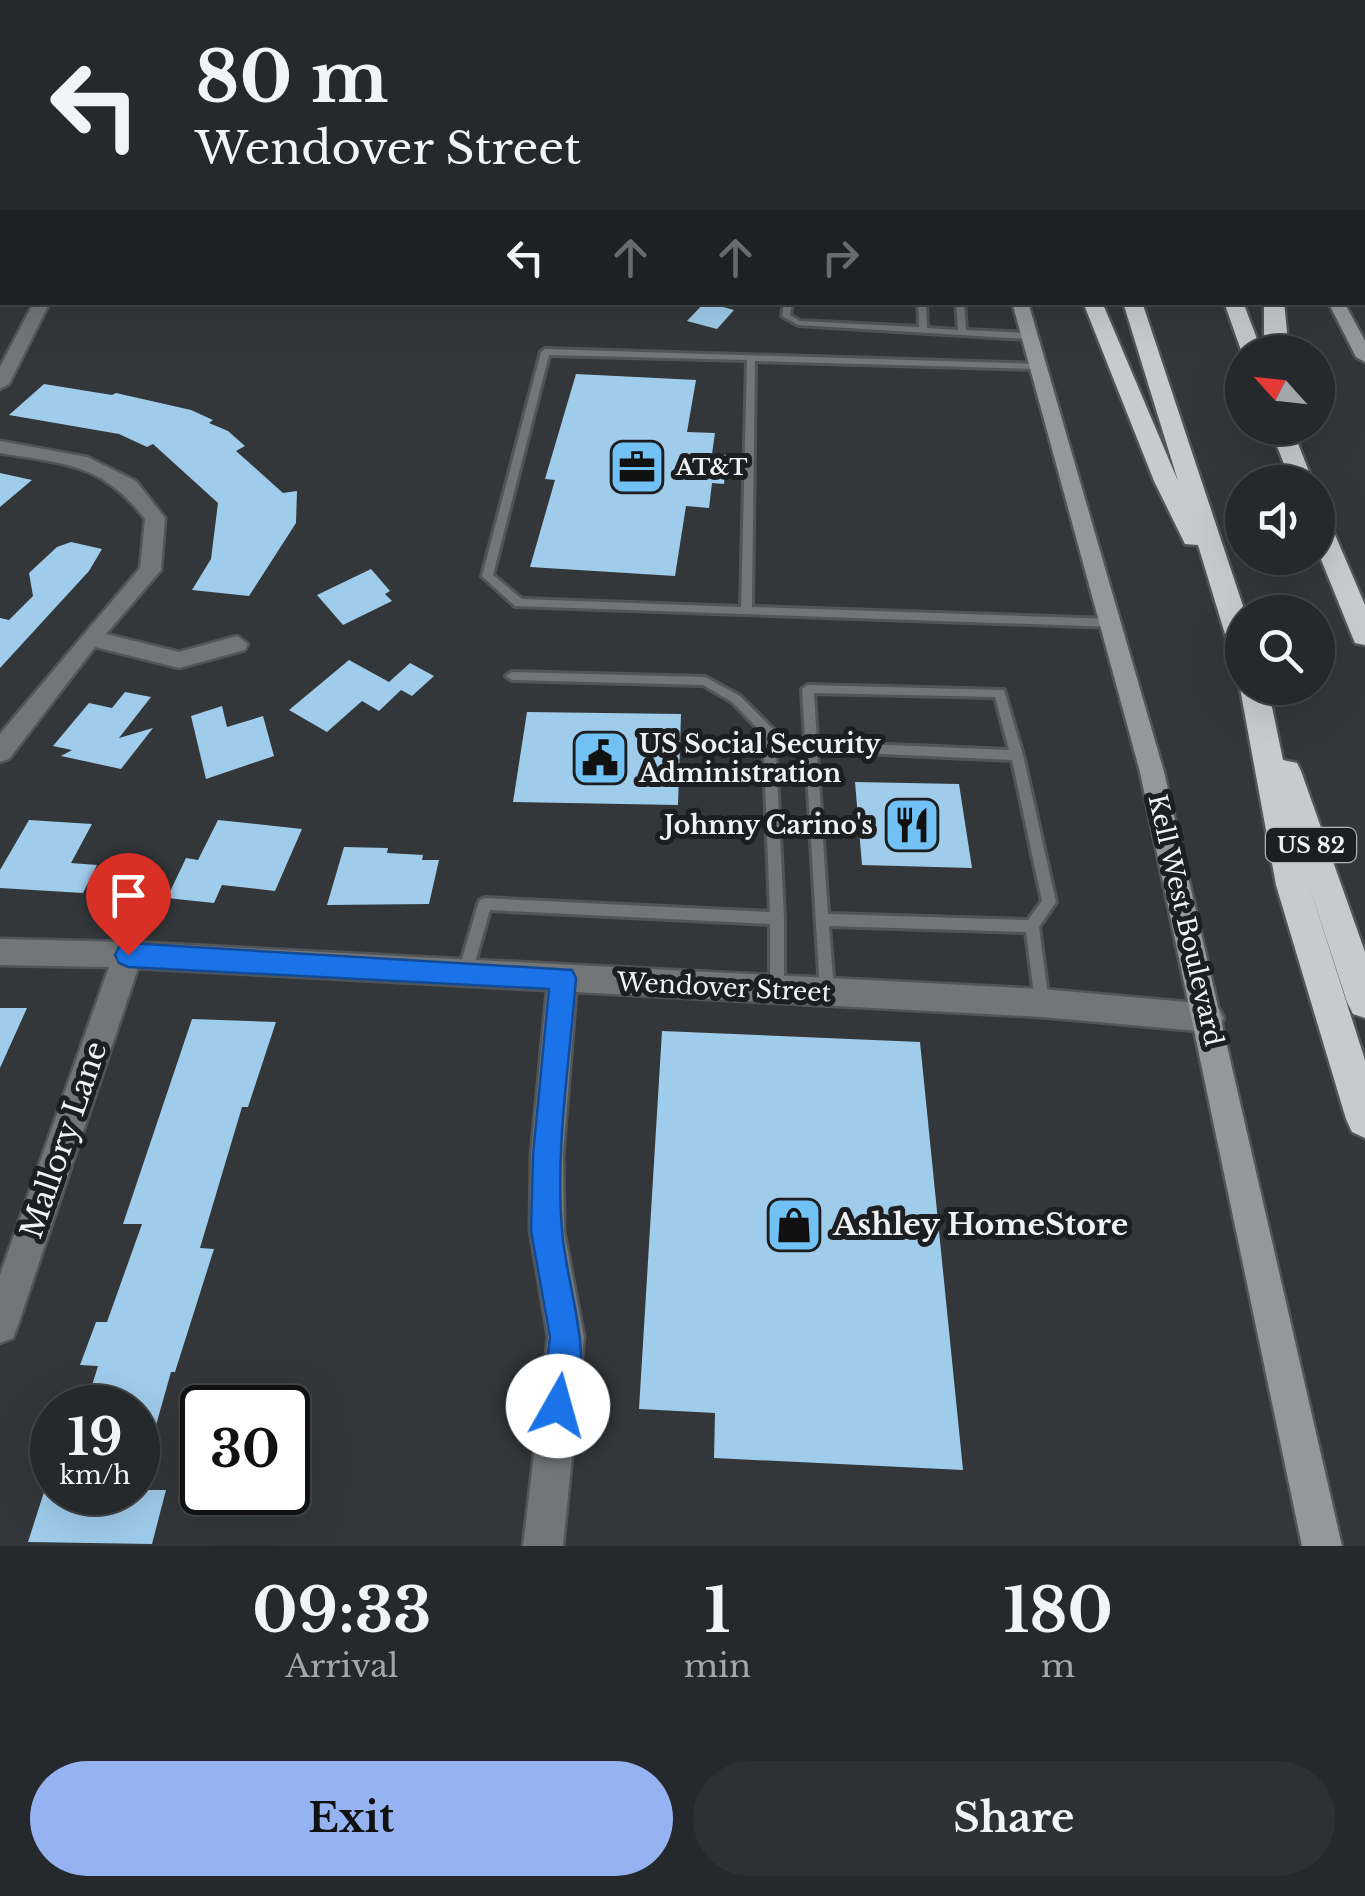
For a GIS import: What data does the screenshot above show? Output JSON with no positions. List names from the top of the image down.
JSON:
{
  "streets": {
    "highway": ["US 82"],
    "main road": ["Kell West Boulevard"],
    "street": ["Wendover Street", "Mallory Lane"]
  },
  "crossings": [
    ["Kell West Boulevard", "Wendover Street"],
    ["Wendover Street", "Mallory Lane"]
  ],
  "places": {
    "office": ["AT&T"],
    "public building": ["US Social Security Administration"],
    "restaurant": ["Johnny Carino's"],
    "shop": ["Ashley HomeStore"]
  },
  "north": "top left",
  "page": {
    "turn": ["80 m", "Wendover Street"],
    "speed": "19 km/h",
    "limit": "30",
    "eta": [
      "09:33",
      "Arrival",
      "1",
      "min",
      "180",
      "m"
    ],
    "buttons": ["Exit", "Share"]
  }
}
